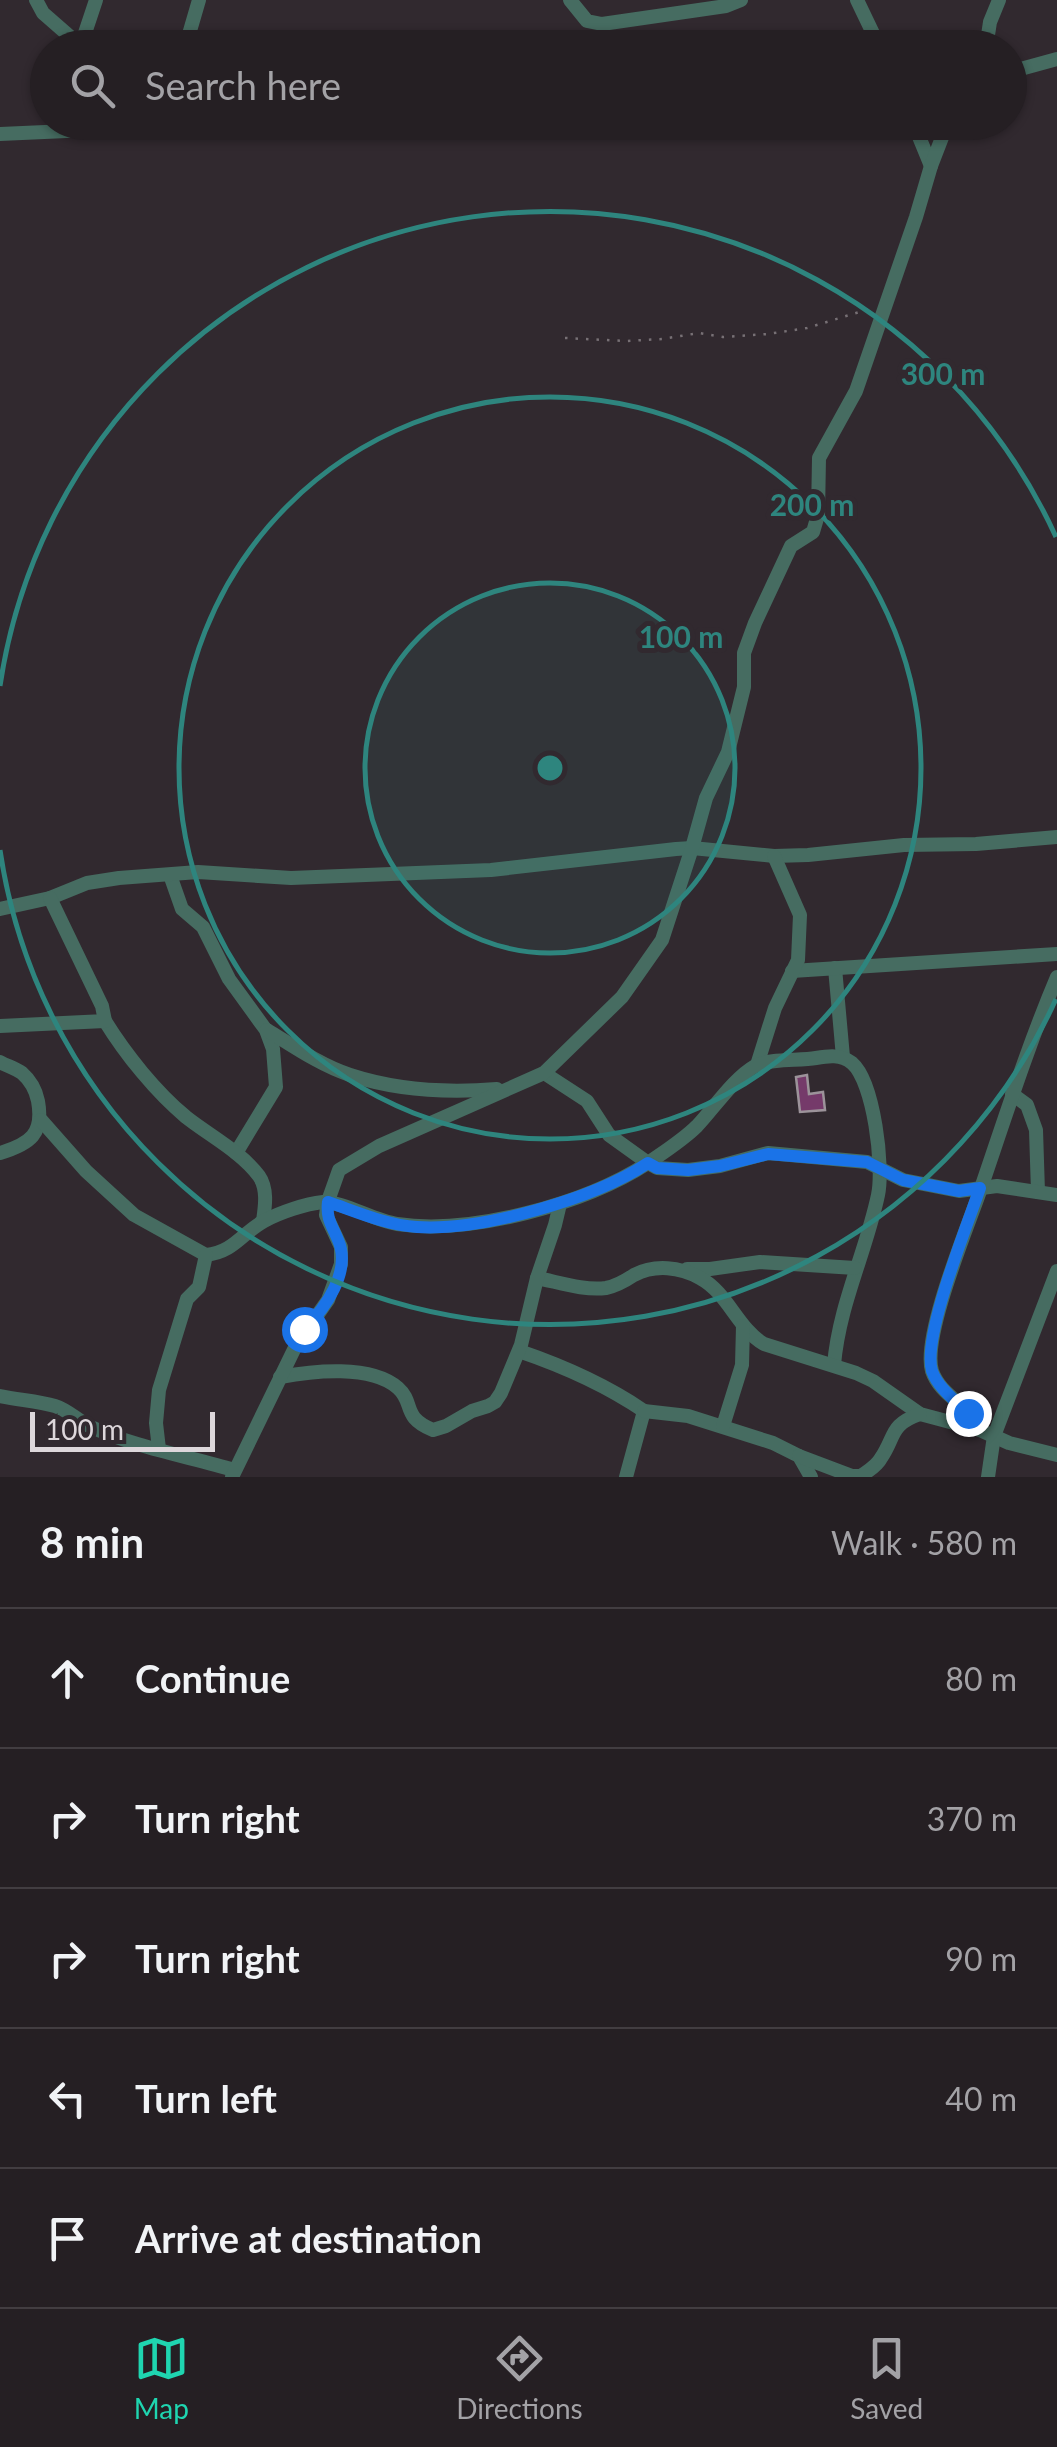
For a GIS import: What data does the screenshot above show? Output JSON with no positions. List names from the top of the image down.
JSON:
{
  "scale_bar": "100 m",
  "page": {
    "search": "Search here",
    "scale": "100 m",
    "heading": ["8 min", "Walk · 580 m"],
    "list": [
      ["Continue", "80 m"],
      ["Turn right", "370 m"],
      ["Turn right", "90 m"],
      ["Turn left", "40 m"],
      "Arrive at destination"
    ],
    "nav": ["Map", "Directions", "Saved"]
  },
  "rings": ["300 m", "200 m", "100 m"]
}
